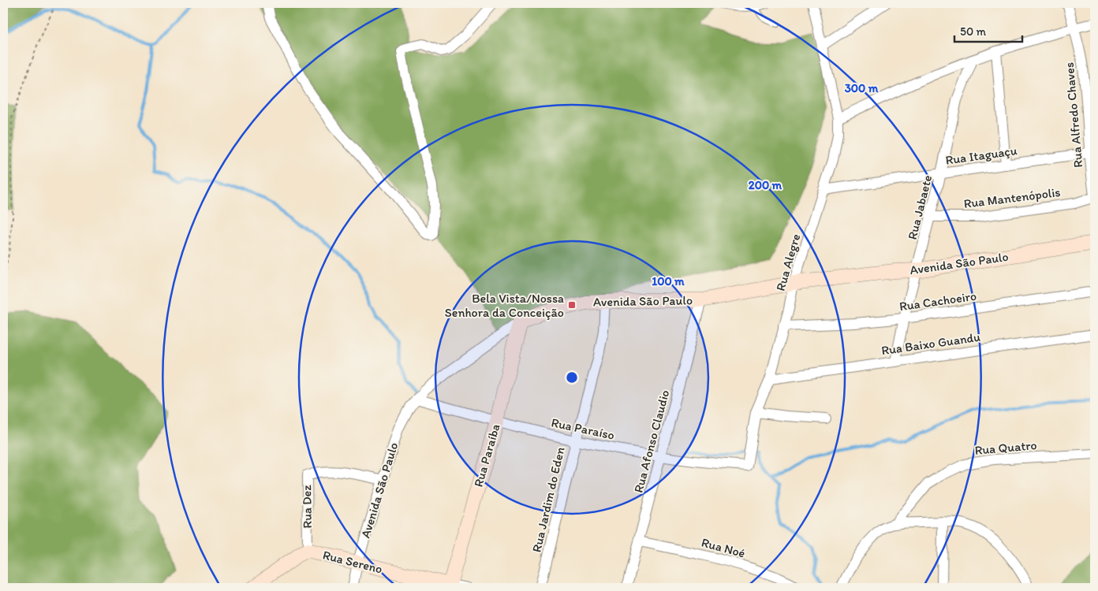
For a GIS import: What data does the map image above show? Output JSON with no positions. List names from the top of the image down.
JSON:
{
  "streets": {
    "street": [
      "Rua Alfredo Chaves",
      "Rua Itaguaçu",
      "Rua Mantenópolis",
      "Rua Jabaete",
      "Rua Alegre",
      "Avenida São Paulo",
      "Rua Cachoeiro",
      "Rua Baixo Guandu",
      "Rua Paraíso",
      "Rua Afonso Claudio",
      "Rua Quatro",
      "Rua Paraíba",
      "Rua Jardim do Eden",
      "Rua Dez",
      "Rua Noé",
      "Rua Sereno"
    ]
  },
  "crossings": [
    ["Rua Alfredo Chaves", "Rua Itaguaçu"],
    ["Rua Alfredo Chaves", "Rua Mantenópolis"],
    ["Rua Itaguaçu", "Rua Jabaete"],
    ["Rua Itaguaçu", "Rua Alegre"],
    ["Rua Mantenópolis", "Rua Jabaete"],
    ["Rua Jabaete", "Avenida São Paulo"],
    ["Rua Jabaete", "Rua Cachoeiro"],
    ["Rua Jabaete", "Rua Baixo Guandu"],
    ["Rua Alegre", "Avenida São Paulo"],
    ["Rua Alegre", "Rua Cachoeiro"],
    ["Rua Alegre", "Rua Baixo Guandu"],
    ["Rua Alegre", "Rua Paraíso"],
    ["Avenida São Paulo", "Rua Paraíso"],
    ["Avenida São Paulo", "Rua Afonso Claudio"],
    ["Avenida São Paulo", "Rua Paraíba"],
    ["Avenida São Paulo", "Rua Jardim do Eden"],
    ["Avenida São Paulo", "Rua Dez"],
    ["Avenida São Paulo", "Rua Sereno"],
    ["Rua Paraíso", "Rua Afonso Claudio"],
    ["Rua Paraíso", "Rua Paraíba"],
    ["Rua Paraíso", "Rua Jardim do Eden"],
    ["Rua Afonso Claudio", "Rua Noé"],
    ["Rua Paraíba", "Rua Sereno"],
    ["Rua Dez", "Rua Sereno"]
  ],
  "places": {
    "transit": ["Bela Vista/Nossa Senhora da Conceição"]
  },
  "scale_bar": "50 m",
  "rings": ["300 m", "200 m", "100 m"]
}
